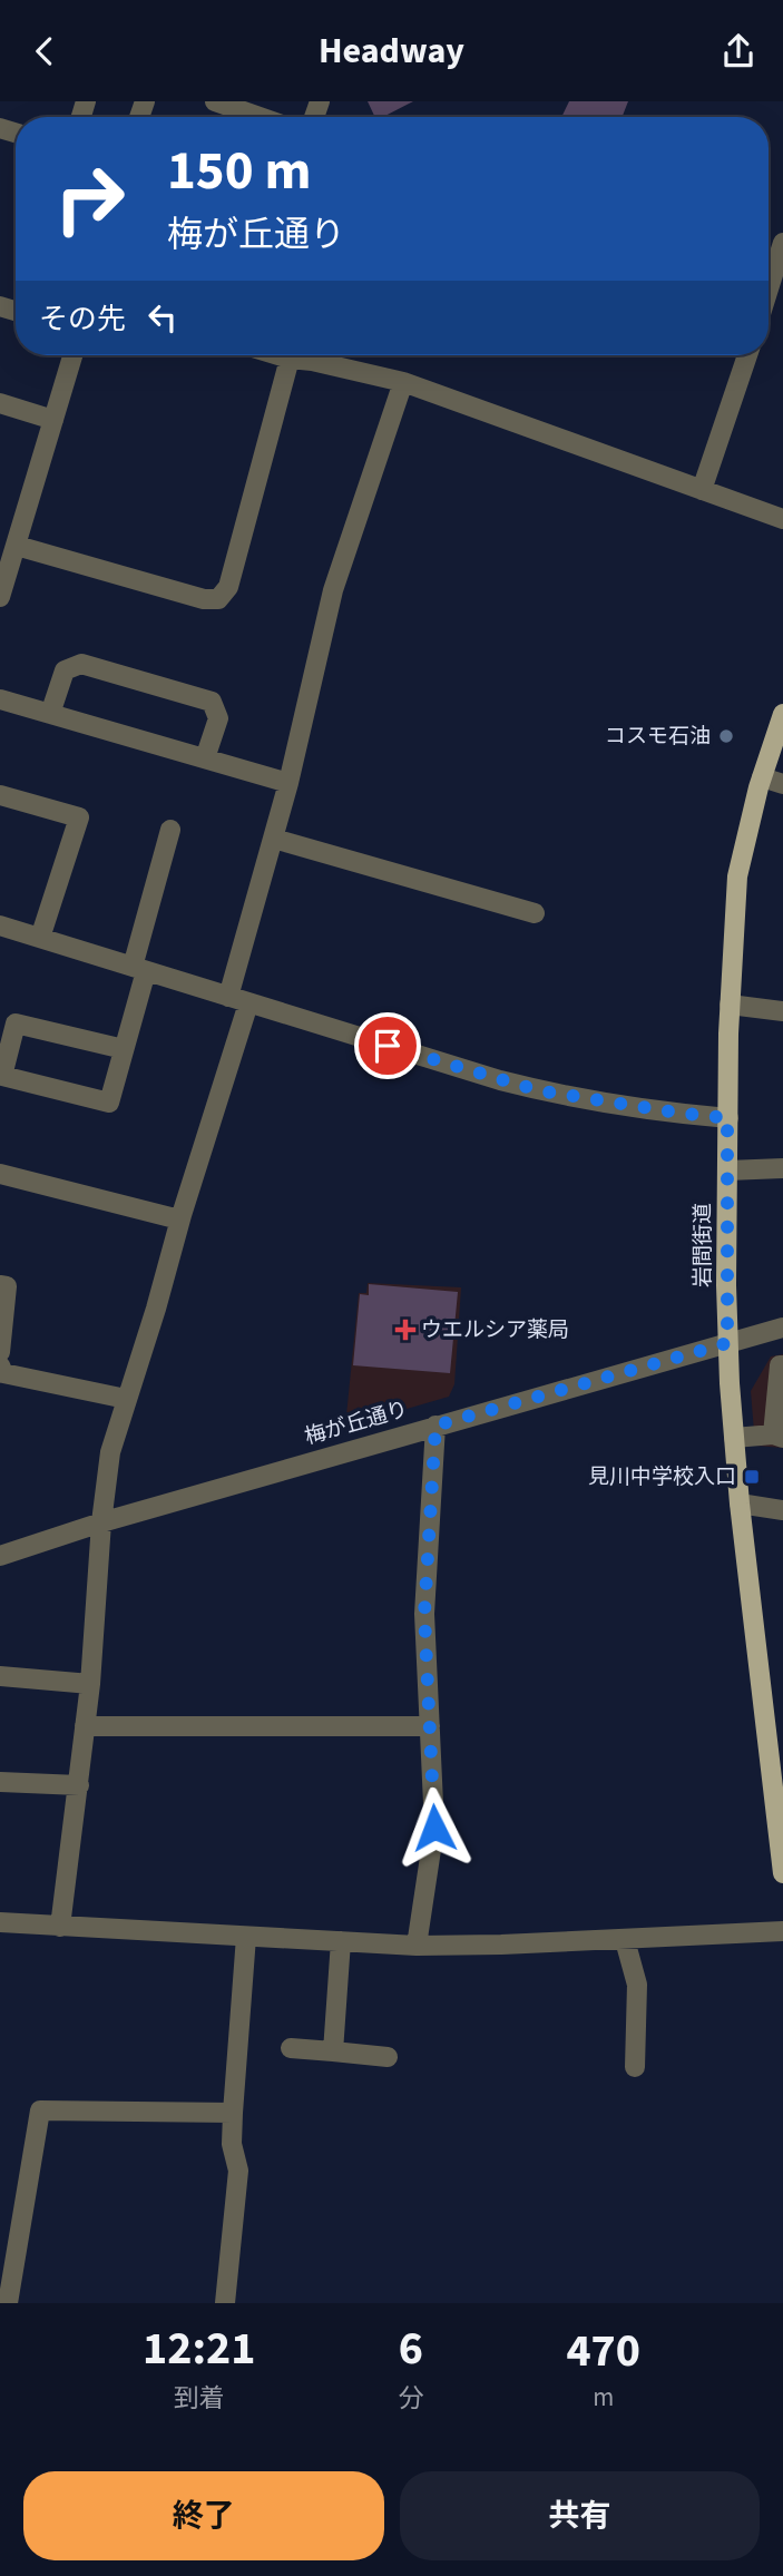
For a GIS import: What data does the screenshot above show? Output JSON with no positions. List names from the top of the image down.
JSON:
{
  "streets": {
    "main road": ["岩間街道"],
    "street": ["梅が丘通り"]
  },
  "crossings": [
    ["岩間街道", "梅が丘通り"]
  ],
  "places": {
    "other": ["コスモ石油"],
    "health": ["ウエルシア薬局"],
    "transit": ["見川中学校入口"]
  },
  "page": {
    "header": "Headway",
    "turn": ["150 m", "梅が丘通り"],
    "then": "その先",
    "eta": [
      "12:21",
      "到着",
      "6",
      "分",
      "470",
      "m"
    ],
    "buttons": ["終了", "共有"]
  }
}
